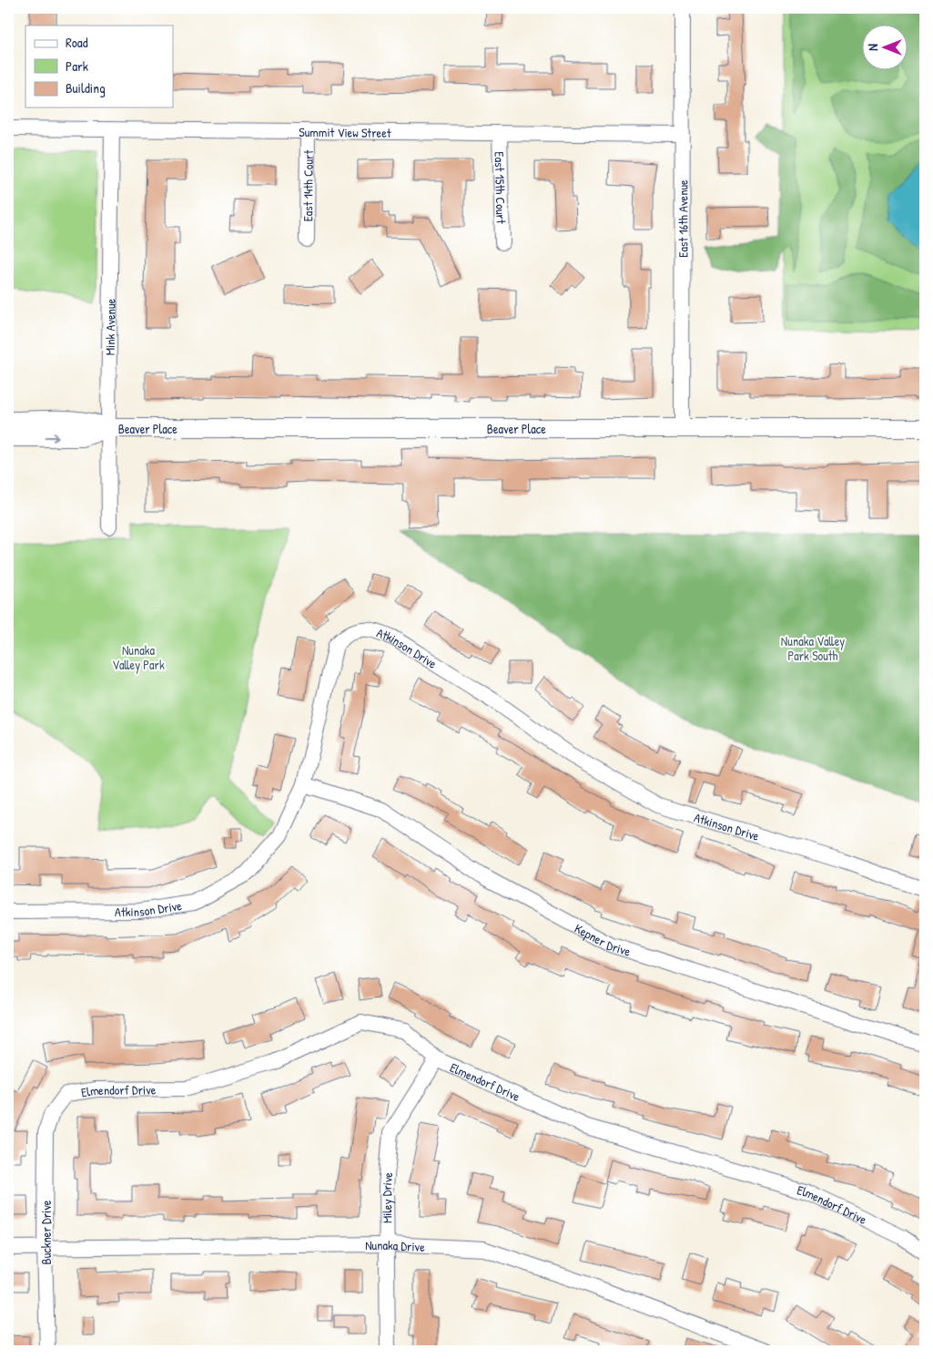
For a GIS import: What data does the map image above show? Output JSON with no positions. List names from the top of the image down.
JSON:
{
  "streets": {
    "street": [
      "Summit View Street",
      "East 14th Court",
      "East 15th Court",
      "East 16th Avenue",
      "Mink Avenue",
      "Beaver Place",
      "Atkinson Drive",
      "Kepner Drive",
      "Elmendorf Drive",
      "Miley Drive",
      "Buckner Drive",
      "Nunaka Drive"
    ]
  },
  "crossings": [
    ["Summit View Street", "East 14th Court"],
    ["Summit View Street", "East 15th Court"],
    ["Summit View Street", "East 16th Avenue"],
    ["Summit View Street", "Mink Avenue"],
    ["East 16th Avenue", "Beaver Place"],
    ["Mink Avenue", "Beaver Place"],
    ["Atkinson Drive", "Kepner Drive"],
    ["Elmendorf Drive", "Miley Drive"],
    ["Elmendorf Drive", "Buckner Drive"],
    ["Miley Drive", "Nunaka Drive"],
    ["Buckner Drive", "Nunaka Drive"]
  ],
  "parks": ["Nunaka Valley Park South", "Nunaka Valley Park"],
  "legend": ["Road", "Park", "Building"],
  "north": "left"
}
